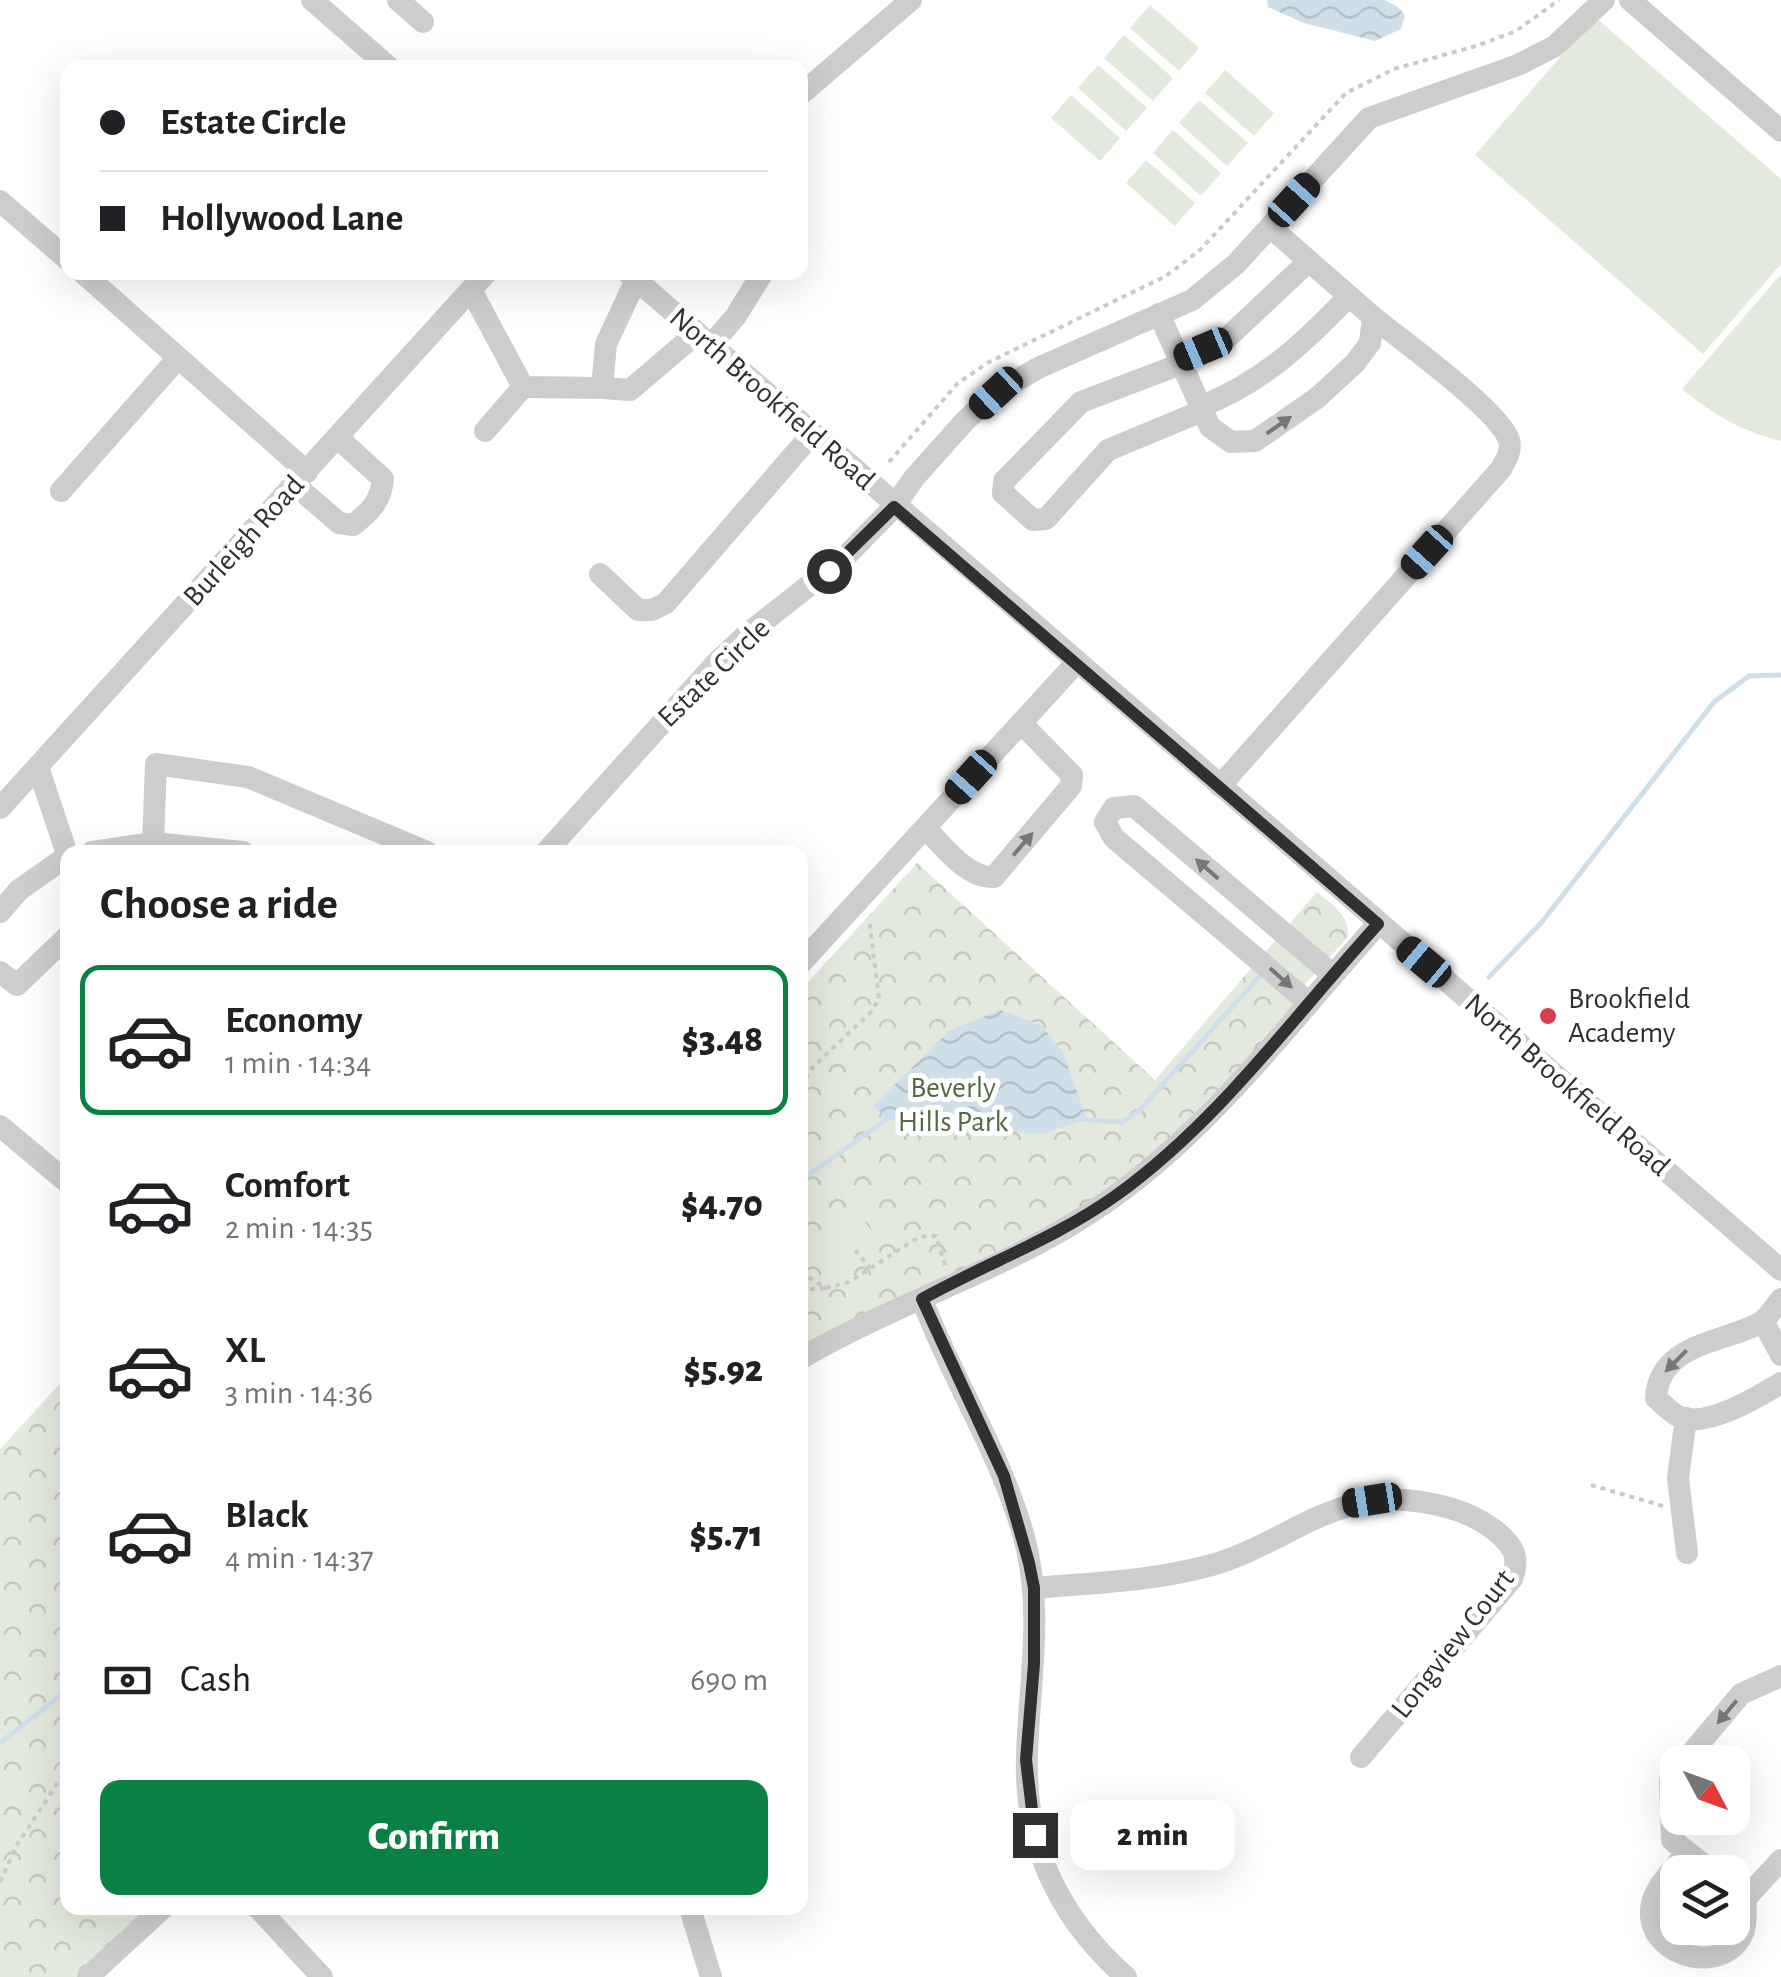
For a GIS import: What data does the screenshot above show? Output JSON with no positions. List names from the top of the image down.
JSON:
{
  "streets": {
    "street": [
      "North Brookfield Road",
      "Burleigh Road",
      "Estate Circle",
      "Longview Court"
    ]
  },
  "crossings": [
    ["North Brookfield Road", "Estate Circle"]
  ],
  "parks": ["Beverly Hills Park"],
  "places": ["Brookfield Academy"],
  "north": "bottom right",
  "page": {
    "banner": ["Estate Circle", "Hollywood Lane"],
    "heading": "Choose a ride",
    "list": [
      {
        "name": "Economy",
        "note": "1 min · 14:34",
        "value": "$3.48"
      },
      {
        "name": "Comfort",
        "note": "2 min · 14:35",
        "value": "$4.70"
      },
      {
        "name": "XL",
        "note": "3 min · 14:36",
        "value": "$5.92"
      },
      {
        "name": "Black",
        "note": "4 min · 14:37",
        "value": "$5.71"
      }
    ],
    "pay": ["Cash", "690 m"],
    "buttons": "Confirm",
    "bubble": "2 min"
  }
}
